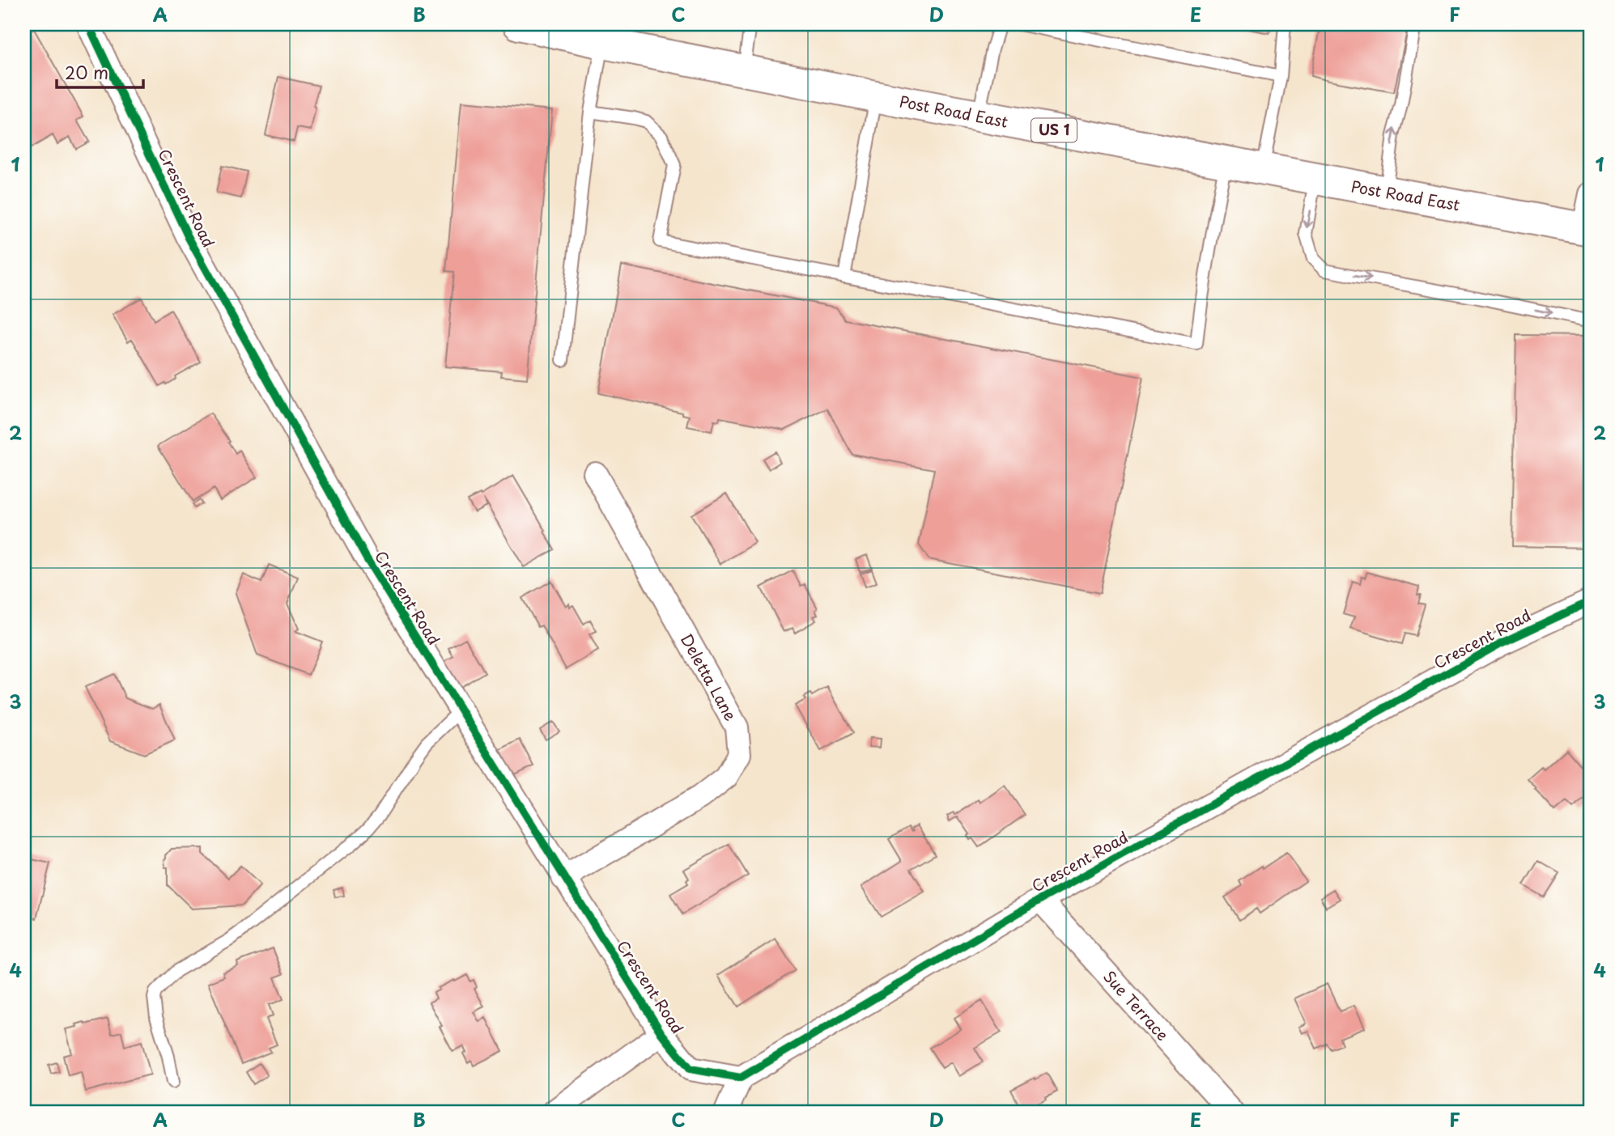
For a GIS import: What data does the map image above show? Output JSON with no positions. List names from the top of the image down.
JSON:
{
  "streets": {
    "main road": ["Post Road East", "US 1"],
    "street": ["Crescent Road", "Deletta Lane", "Sue Terrace"]
  },
  "crossings": [
    ["Crescent Road", "Deletta Lane"],
    ["Crescent Road", "Sue Terrace"]
  ],
  "scale_bar": "20 m",
  "grid": {
    "columns": [
      "A",
      "B",
      "C",
      "D",
      "E",
      "F"
    ],
    "rows": [
      "1",
      "2",
      "3",
      "4"
    ]
  }
}
